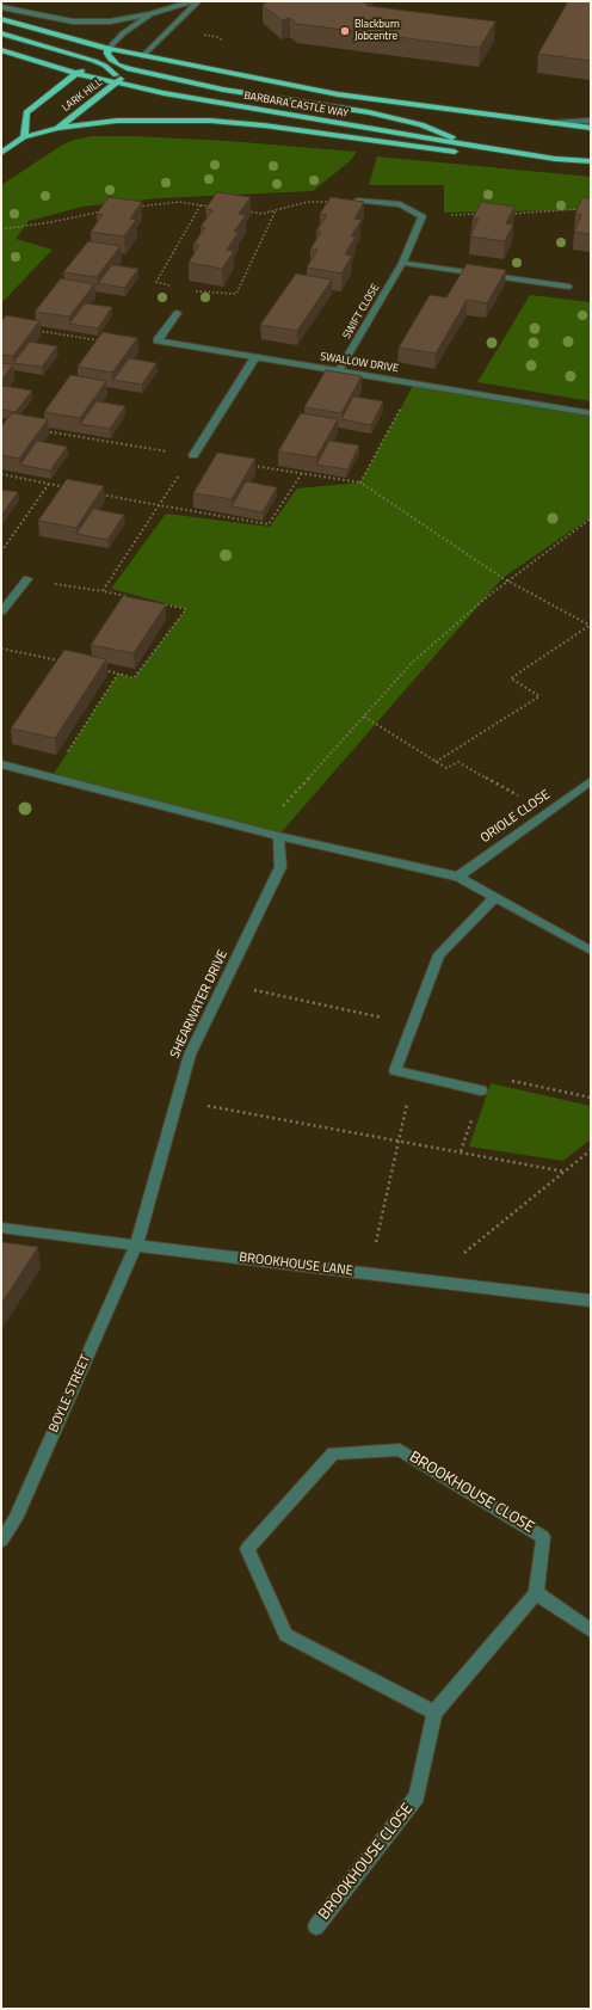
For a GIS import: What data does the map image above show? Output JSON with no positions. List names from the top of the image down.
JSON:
{
  "streets": {
    "highway": ["LARK HILL", "BARBARA CASTLE WAY"],
    "street": [
      "SWIFT CLOSE",
      "SWALLOW DRIVE",
      "ORIOLE CLOSE",
      "SHEARWATER DRIVE",
      "BROOKHOUSE LANE",
      "BOYLE STREET",
      "BROOKHOUSE CLOSE"
    ]
  },
  "crossings": [
    ["LARK HILL", "BARBARA CASTLE WAY"],
    ["SWIFT CLOSE", "SWALLOW DRIVE"],
    ["SHEARWATER DRIVE", "BROOKHOUSE LANE"],
    ["SHEARWATER DRIVE", "BOYLE STREET"],
    ["BROOKHOUSE LANE", "BOYLE STREET"]
  ],
  "places": ["Blackburn Jobcentre"]
}
